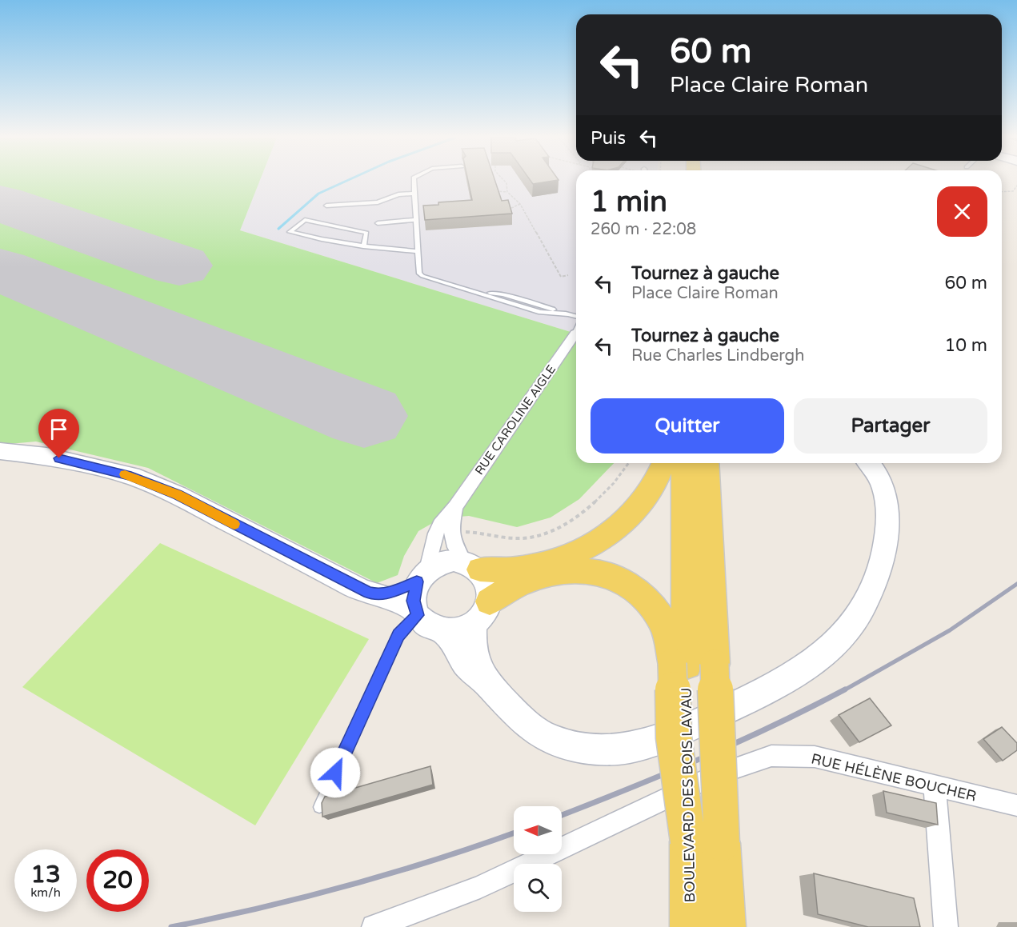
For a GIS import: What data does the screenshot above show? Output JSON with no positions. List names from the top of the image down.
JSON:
{
  "streets": {
    "main road": ["BOULEVARD DES BOIS LAVAU"],
    "street": ["RUE CAROLINE AIGLE", "RUE HÉLÈNE BOUCHER"]
  },
  "north": "left",
  "page": {
    "turn": ["60 m", "Place Claire Roman"],
    "then": "Puis",
    "heading": ["1 min", "260 m · 22:08"],
    "list": [
      {
        "name": "Tournez à gauche",
        "note": "Place Claire Roman",
        "value": "60 m"
      },
      {
        "name": "Tournez à gauche",
        "note": "Rue Charles Lindbergh",
        "value": "10 m"
      }
    ],
    "buttons": ["Quitter", "Partager"],
    "speed": "13 km/h",
    "limit": "20"
  }
}
